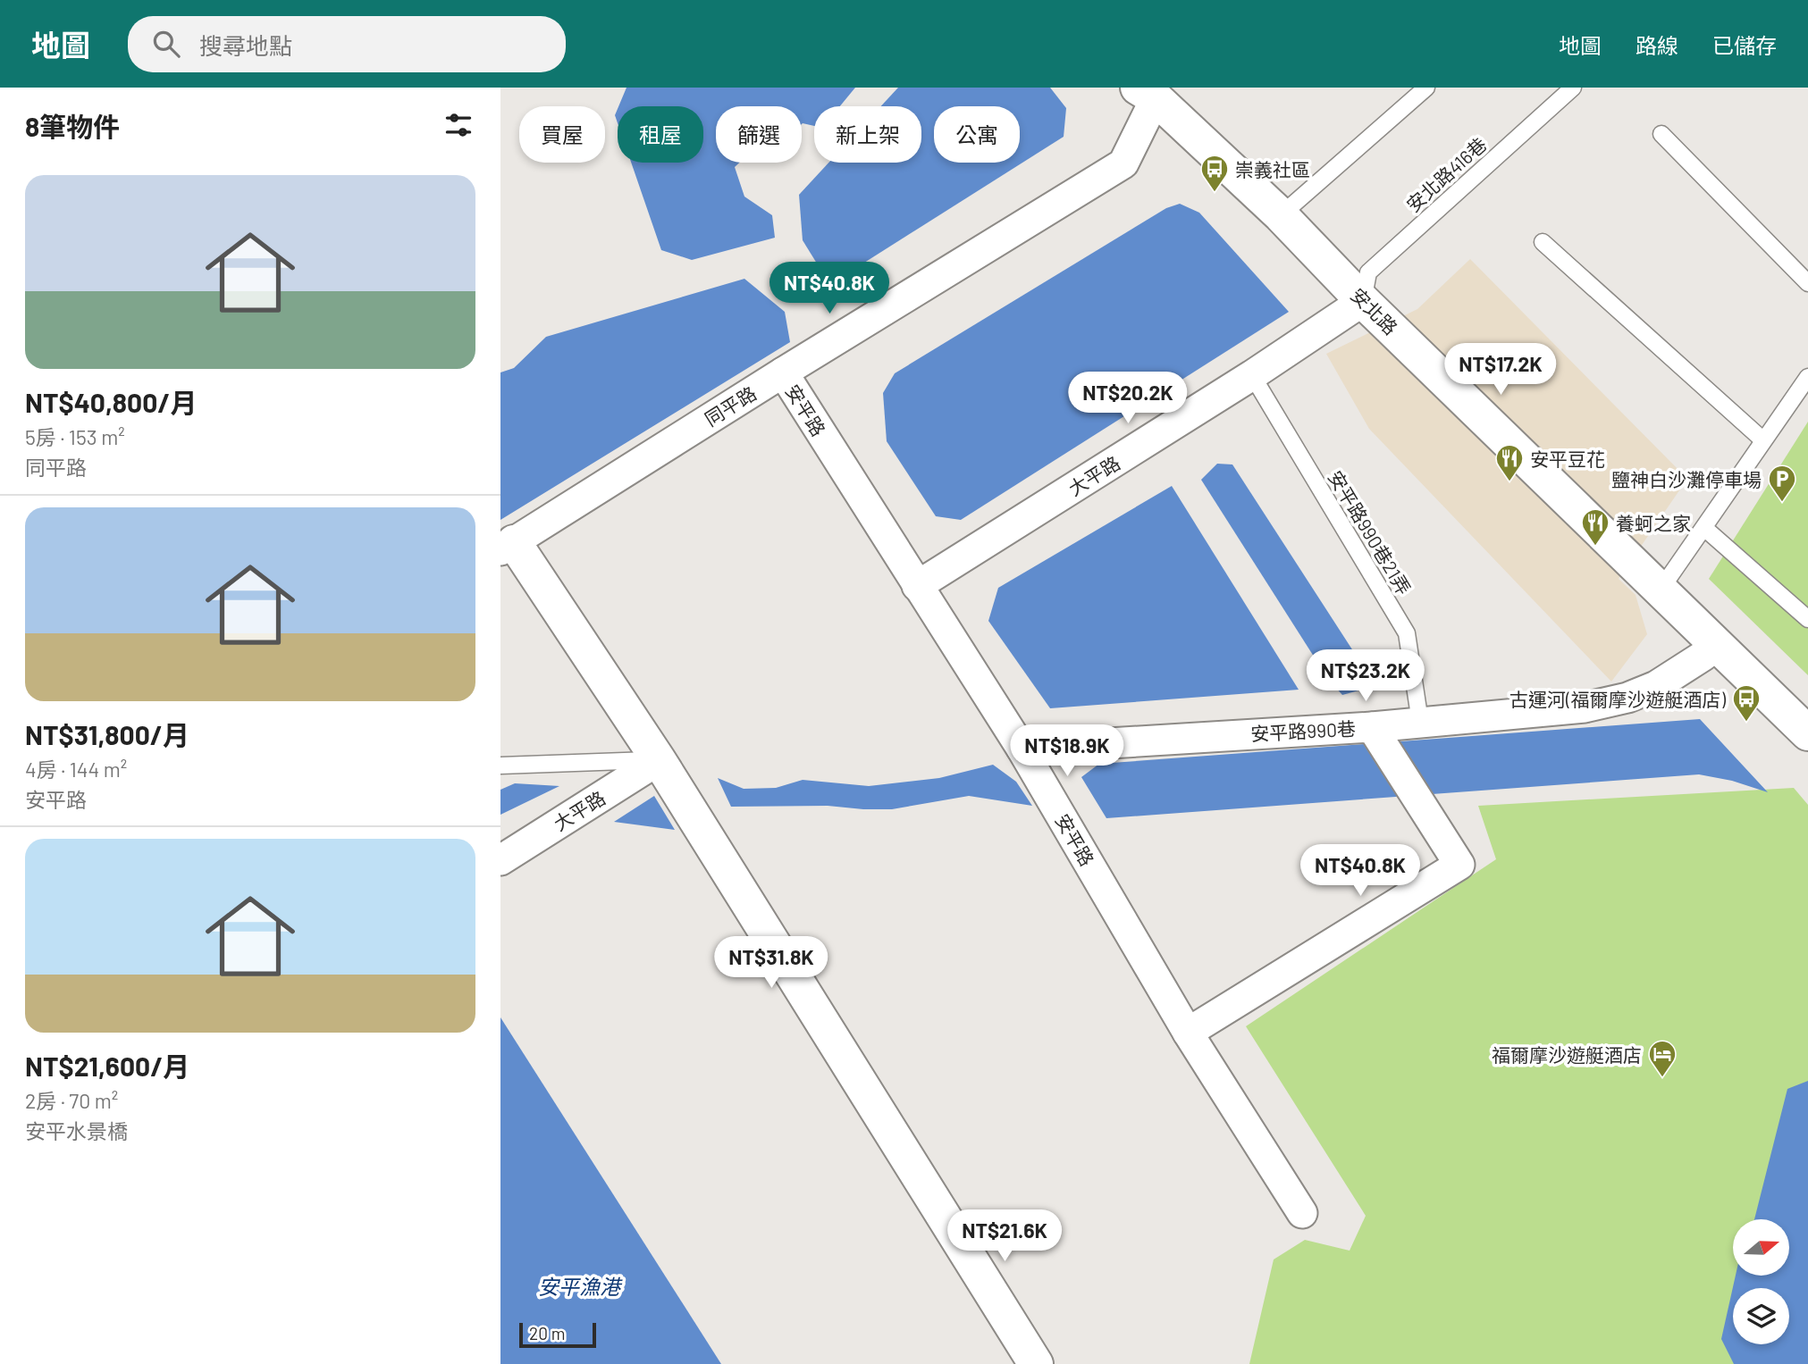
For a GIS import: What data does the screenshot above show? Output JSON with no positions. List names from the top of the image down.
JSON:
{
  "streets": {
    "street": [
      "安北路",
      "同平路",
      "安平路",
      "大平路",
      "安平路990巷"
    ],
    "lane": ["安北路416巷", "安平路990巷21弄"]
  },
  "crossings": [
    ["安北路416巷", "安北路"],
    ["安北路416巷", "大平路"],
    ["安北路", "同平路"],
    ["安北路", "大平路"],
    ["安北路", "安平路990巷"],
    ["同平路", "安平路"],
    ["安平路", "大平路"],
    ["安平路", "安平路990巷"],
    ["大平路", "安平路990巷21弄"],
    ["安平路990巷21弄", "安平路990巷"]
  ],
  "water": ["安平漁港"],
  "places": {
    "bus stop": ["崇義社區", "古運河(福爾摩沙遊艇酒店)"],
    "restaurant": ["安平豆花", "養蚵之家"],
    "parking": ["鹽神白沙灘停車場"],
    "hotel": ["福爾摩沙遊艇酒店"]
  },
  "scale_bar": "20 m",
  "north": "right",
  "page": {
    "header": "地圖",
    "search": "搜尋地點",
    "nav": ["地圖", "路線", "已儲存"],
    "heading": "8筆物件",
    "chip": [
      "買屋",
      "租屋",
      "篩選",
      "新上架",
      "公寓"
    ],
    "list": [
      {
        "name": "NT$40,800/月",
        "note": "5房 · 153 m² · 同平路"
      },
      {
        "name": "NT$31,800/月",
        "note": "4房 · 144 m² · 安平路"
      },
      {
        "name": "NT$21,600/月",
        "note": "2房 · 70 m² · 安平水景橋"
      }
    ],
    "price": [
      "NT$40.8K",
      "NT$17.2K",
      "NT$20.2K",
      "NT$23.2K",
      "NT$18.9K",
      "NT$40.8K",
      "NT$31.8K",
      "NT$21.6K"
    ],
    "scale": "20 m"
  }
}
